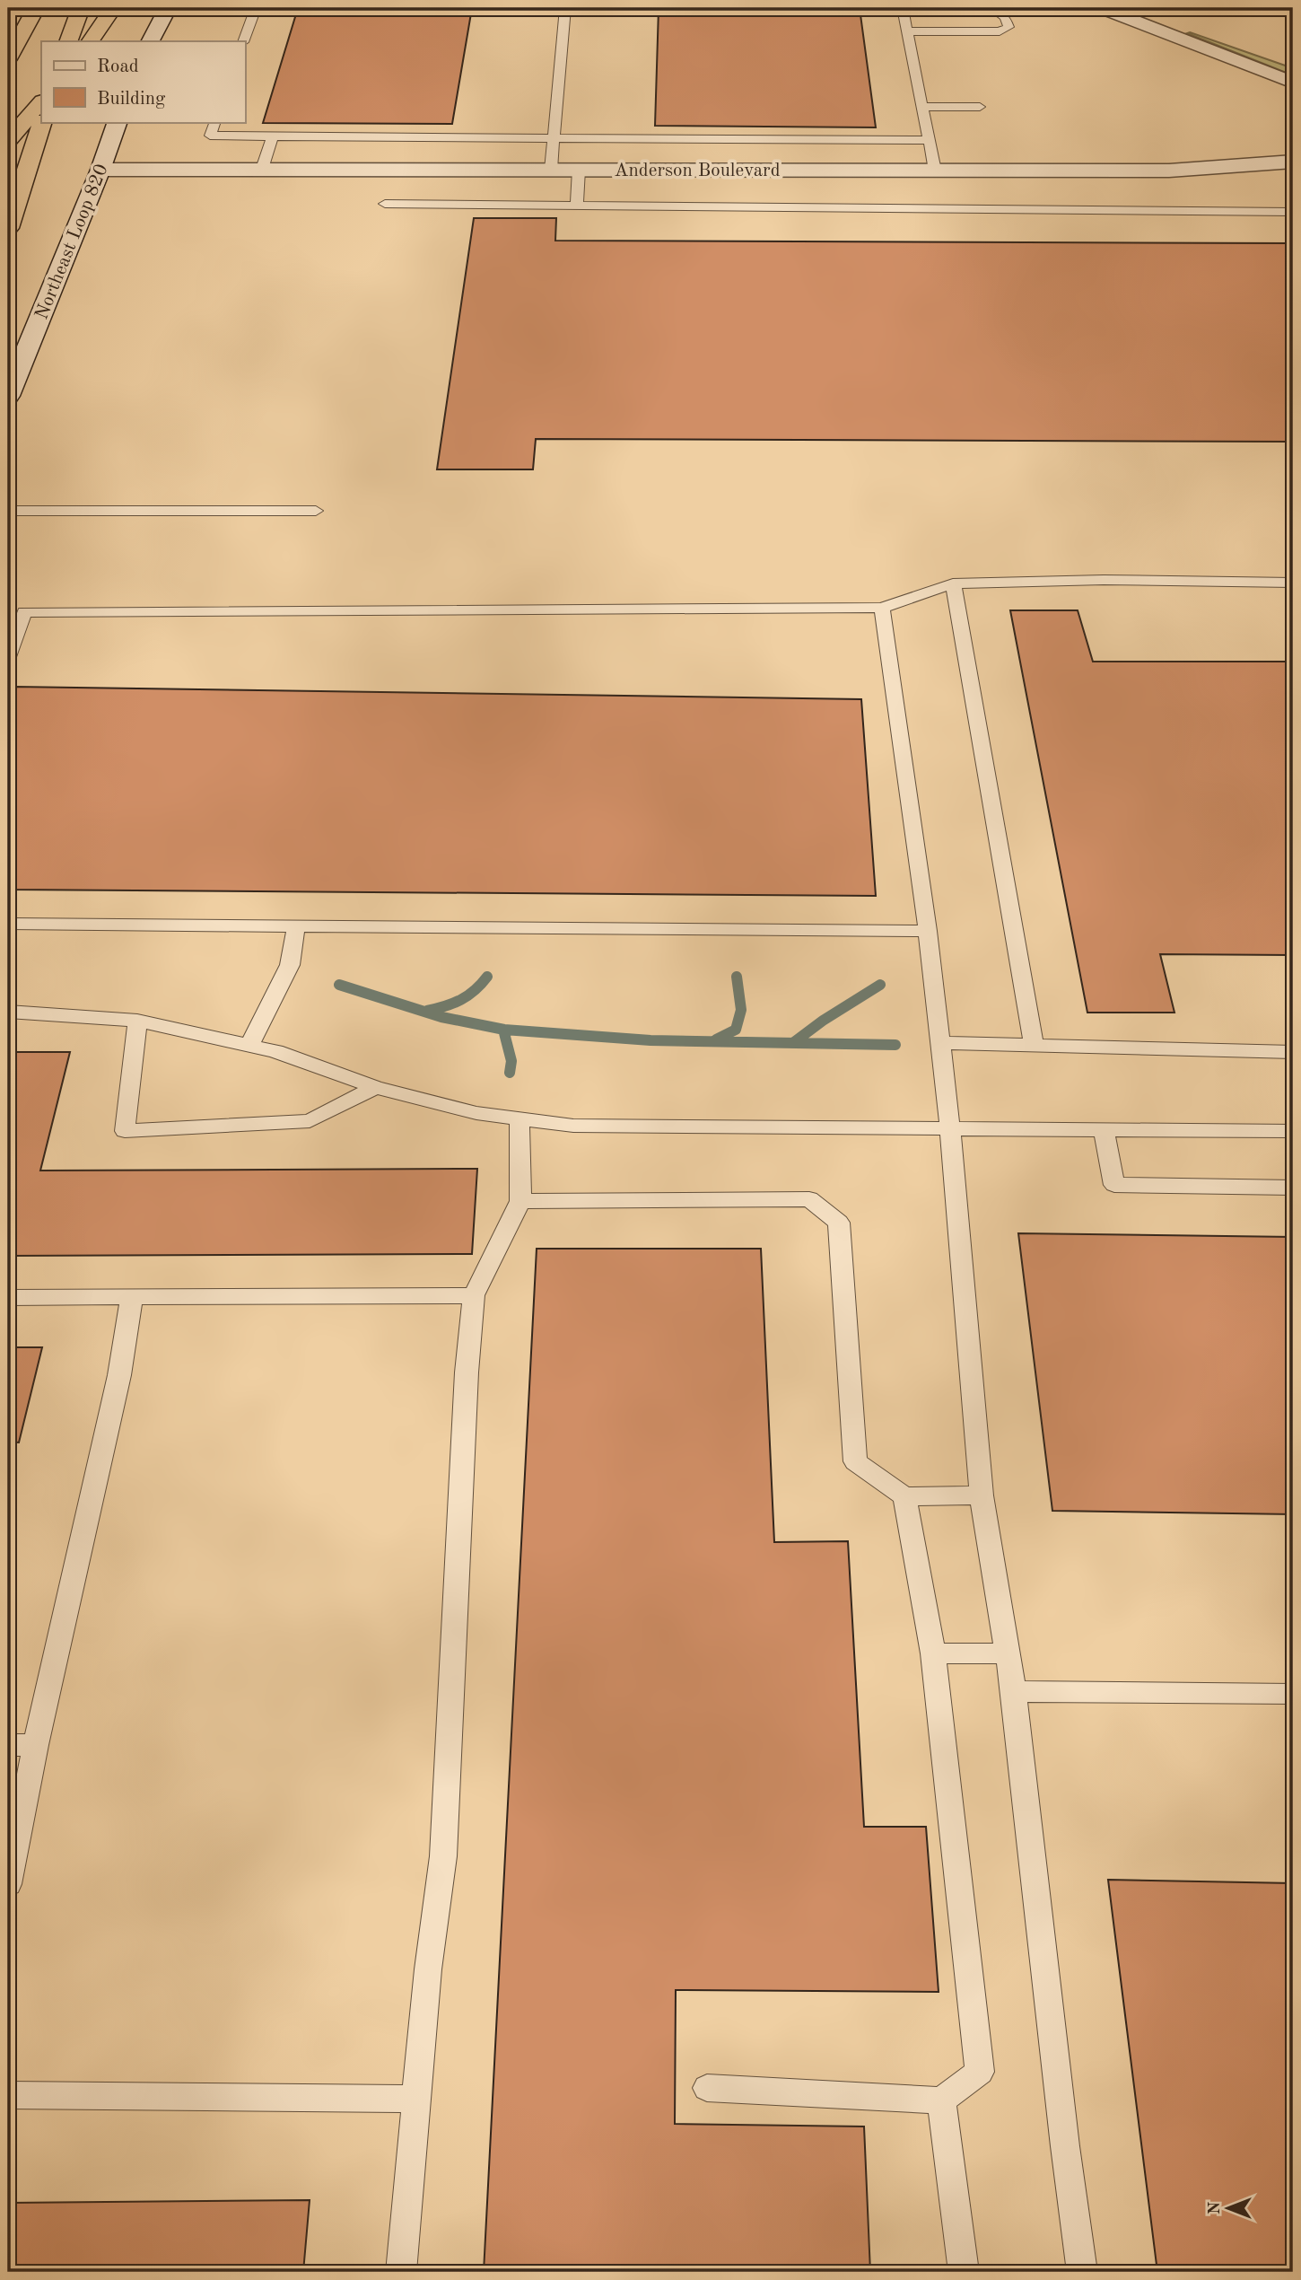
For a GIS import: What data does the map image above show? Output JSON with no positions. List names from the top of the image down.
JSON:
{
  "streets": {
    "street": ["Anderson Boulevard", "Northeast Loop 820"]
  },
  "crossings": [
    ["Anderson Boulevard", "Northeast Loop 820"]
  ],
  "legend": ["Road", "Building"],
  "north": "left"
}
